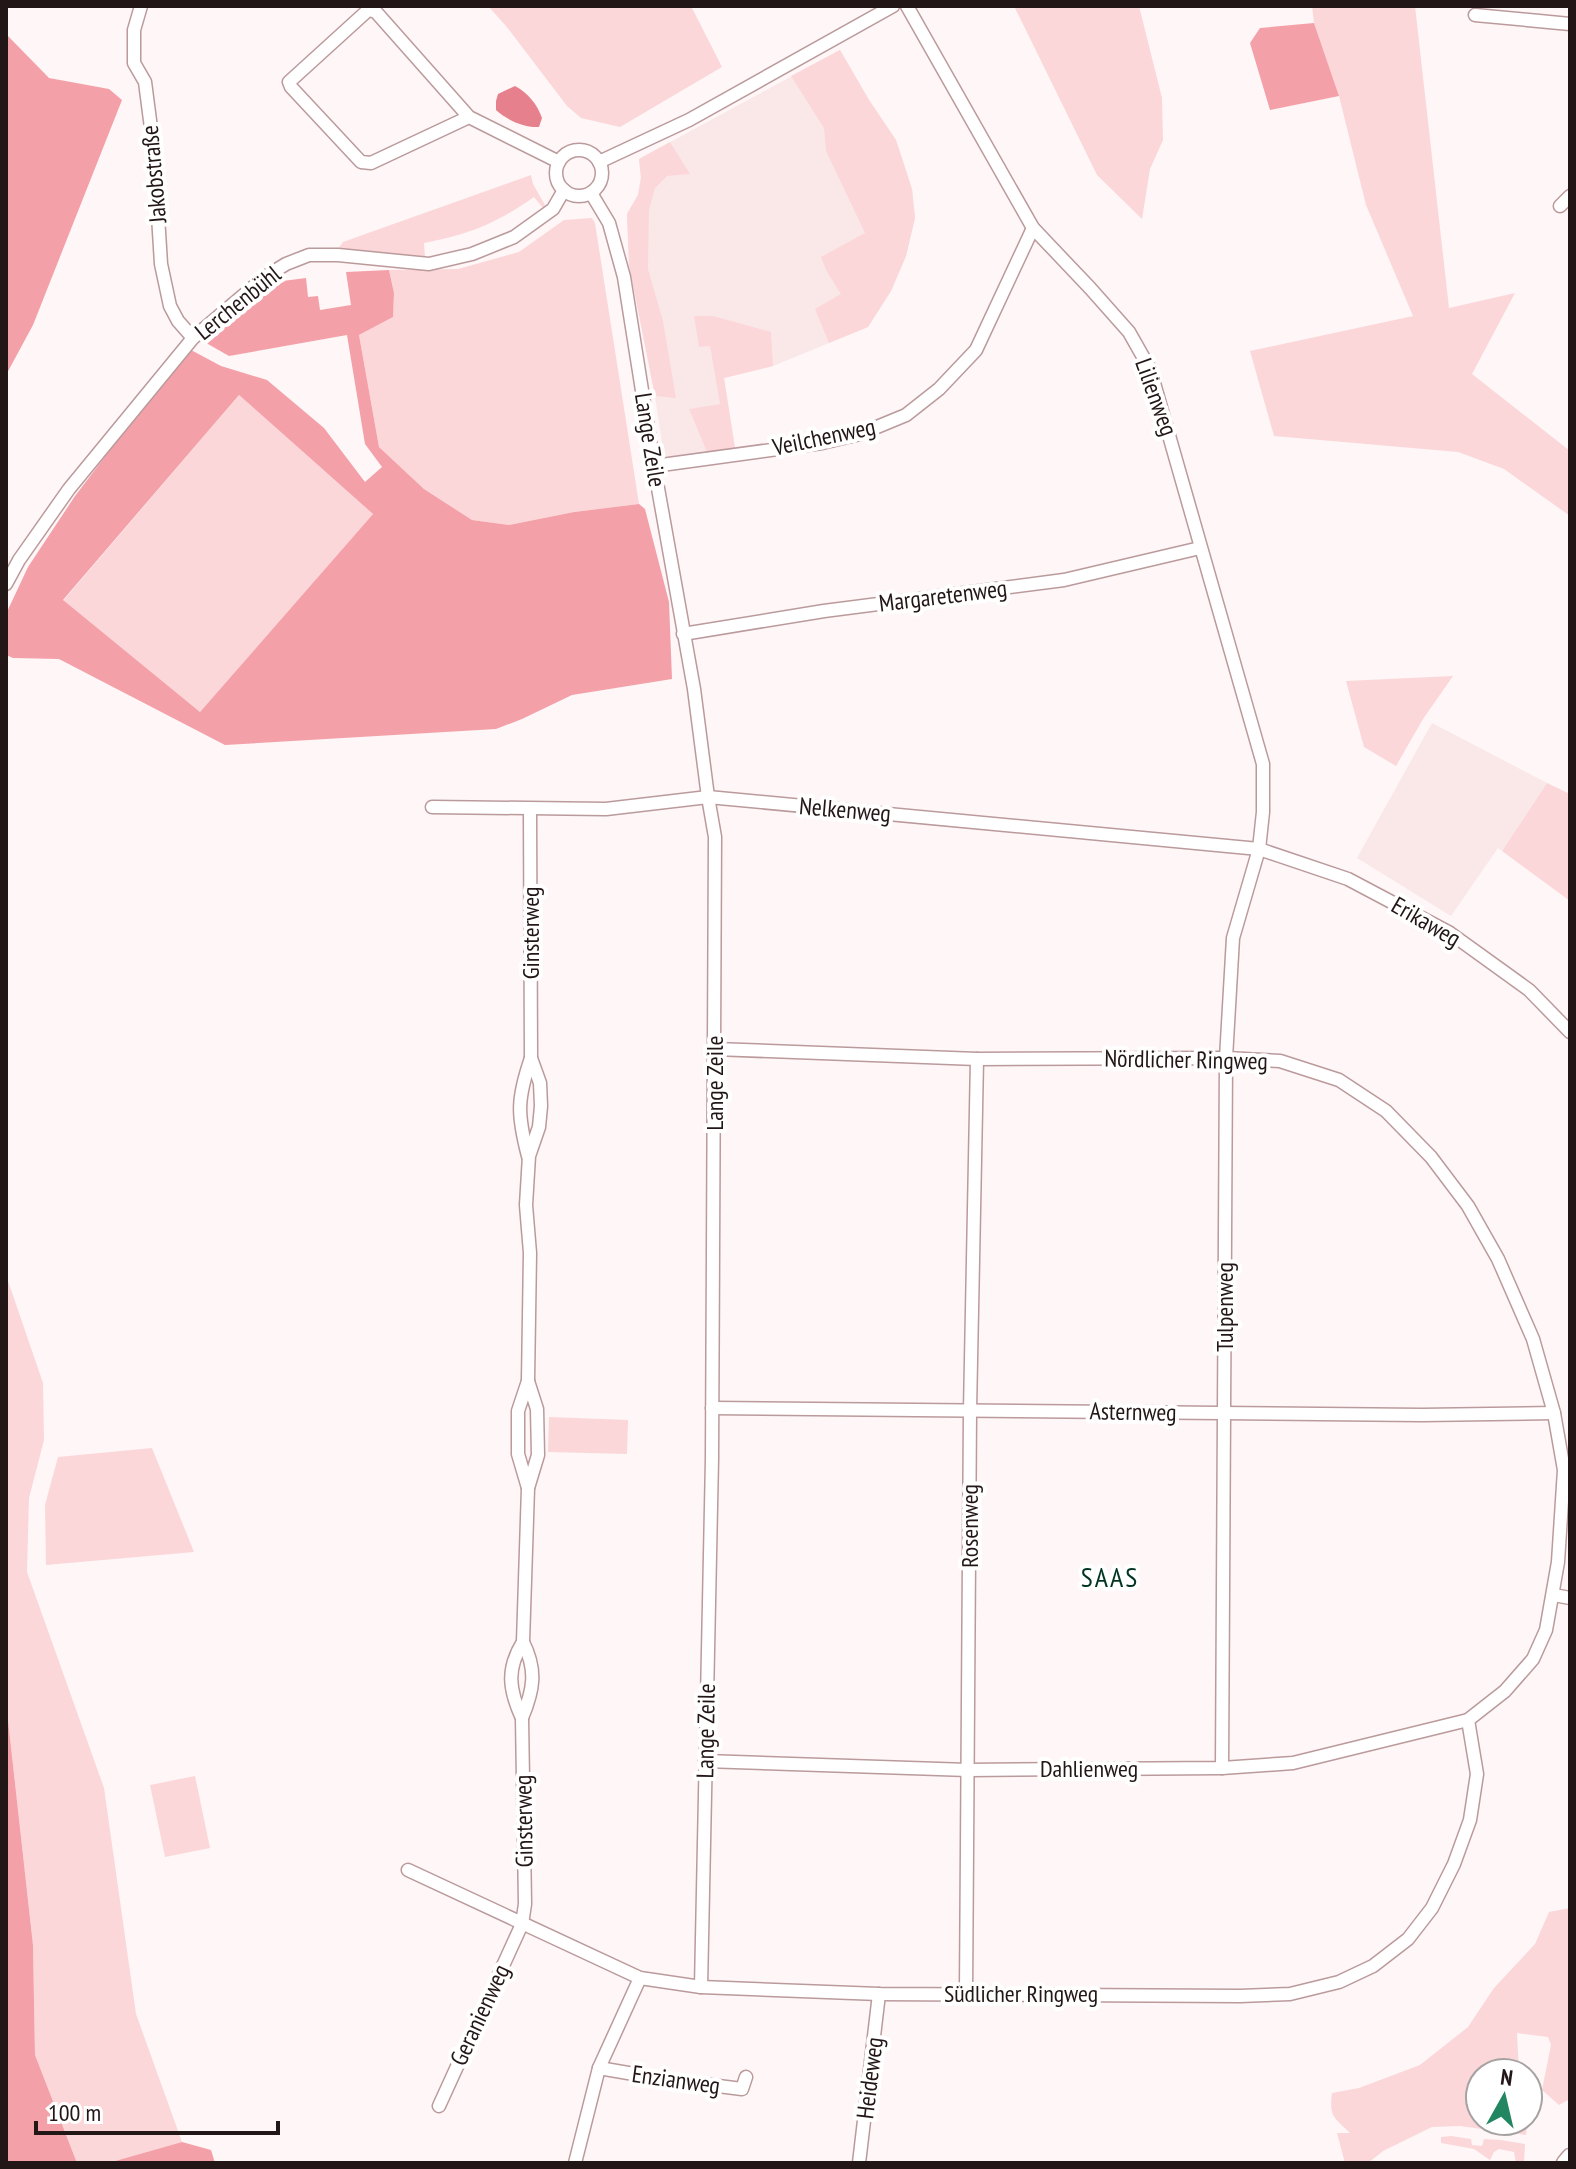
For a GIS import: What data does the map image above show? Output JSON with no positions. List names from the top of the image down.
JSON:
{
  "streets": {
    "street": [
      "Jakobstraße",
      "Lerchenbühl",
      "Lilienweg",
      "Veilchenweg",
      "Lange Zeile",
      "Margaretenweg",
      "Nelkenweg",
      "Erikaweg",
      "Ginsterweg",
      "Nördlicher Ringweg",
      "Tulpenweg",
      "Asternweg",
      "Rosenweg",
      "Dahlienweg",
      "Südlicher Ringweg",
      "Geranienweg",
      "Heideweg",
      "Enzianweg"
    ]
  },
  "crossings": [
    ["Jakobstraße", "Lerchenbühl"],
    ["Lerchenbühl", "Lange Zeile"],
    ["Lilienweg", "Veilchenweg"],
    ["Lilienweg", "Margaretenweg"],
    ["Lilienweg", "Nelkenweg"],
    ["Lilienweg", "Erikaweg"],
    ["Lilienweg", "Tulpenweg"],
    ["Veilchenweg", "Lange Zeile"],
    ["Lange Zeile", "Margaretenweg"],
    ["Lange Zeile", "Nelkenweg"],
    ["Lange Zeile", "Nördlicher Ringweg"],
    ["Lange Zeile", "Asternweg"],
    ["Lange Zeile", "Dahlienweg"],
    ["Lange Zeile", "Südlicher Ringweg"],
    ["Nelkenweg", "Erikaweg"],
    ["Nelkenweg", "Ginsterweg"],
    ["Nelkenweg", "Tulpenweg"],
    ["Erikaweg", "Tulpenweg"],
    ["Ginsterweg", "Südlicher Ringweg"],
    ["Ginsterweg", "Geranienweg"],
    ["Nördlicher Ringweg", "Tulpenweg"],
    ["Nördlicher Ringweg", "Asternweg"],
    ["Nördlicher Ringweg", "Rosenweg"],
    ["Nördlicher Ringweg", "Dahlienweg"],
    ["Nördlicher Ringweg", "Südlicher Ringweg"],
    ["Tulpenweg", "Asternweg"],
    ["Tulpenweg", "Dahlienweg"],
    ["Asternweg", "Rosenweg"],
    ["Rosenweg", "Dahlienweg"],
    ["Rosenweg", "Südlicher Ringweg"],
    ["Dahlienweg", "Südlicher Ringweg"],
    ["Südlicher Ringweg", "Geranienweg"],
    ["Südlicher Ringweg", "Heideweg"]
  ],
  "districts": ["SAAS"],
  "scale_bar": "100 m",
  "north": "top"
}
